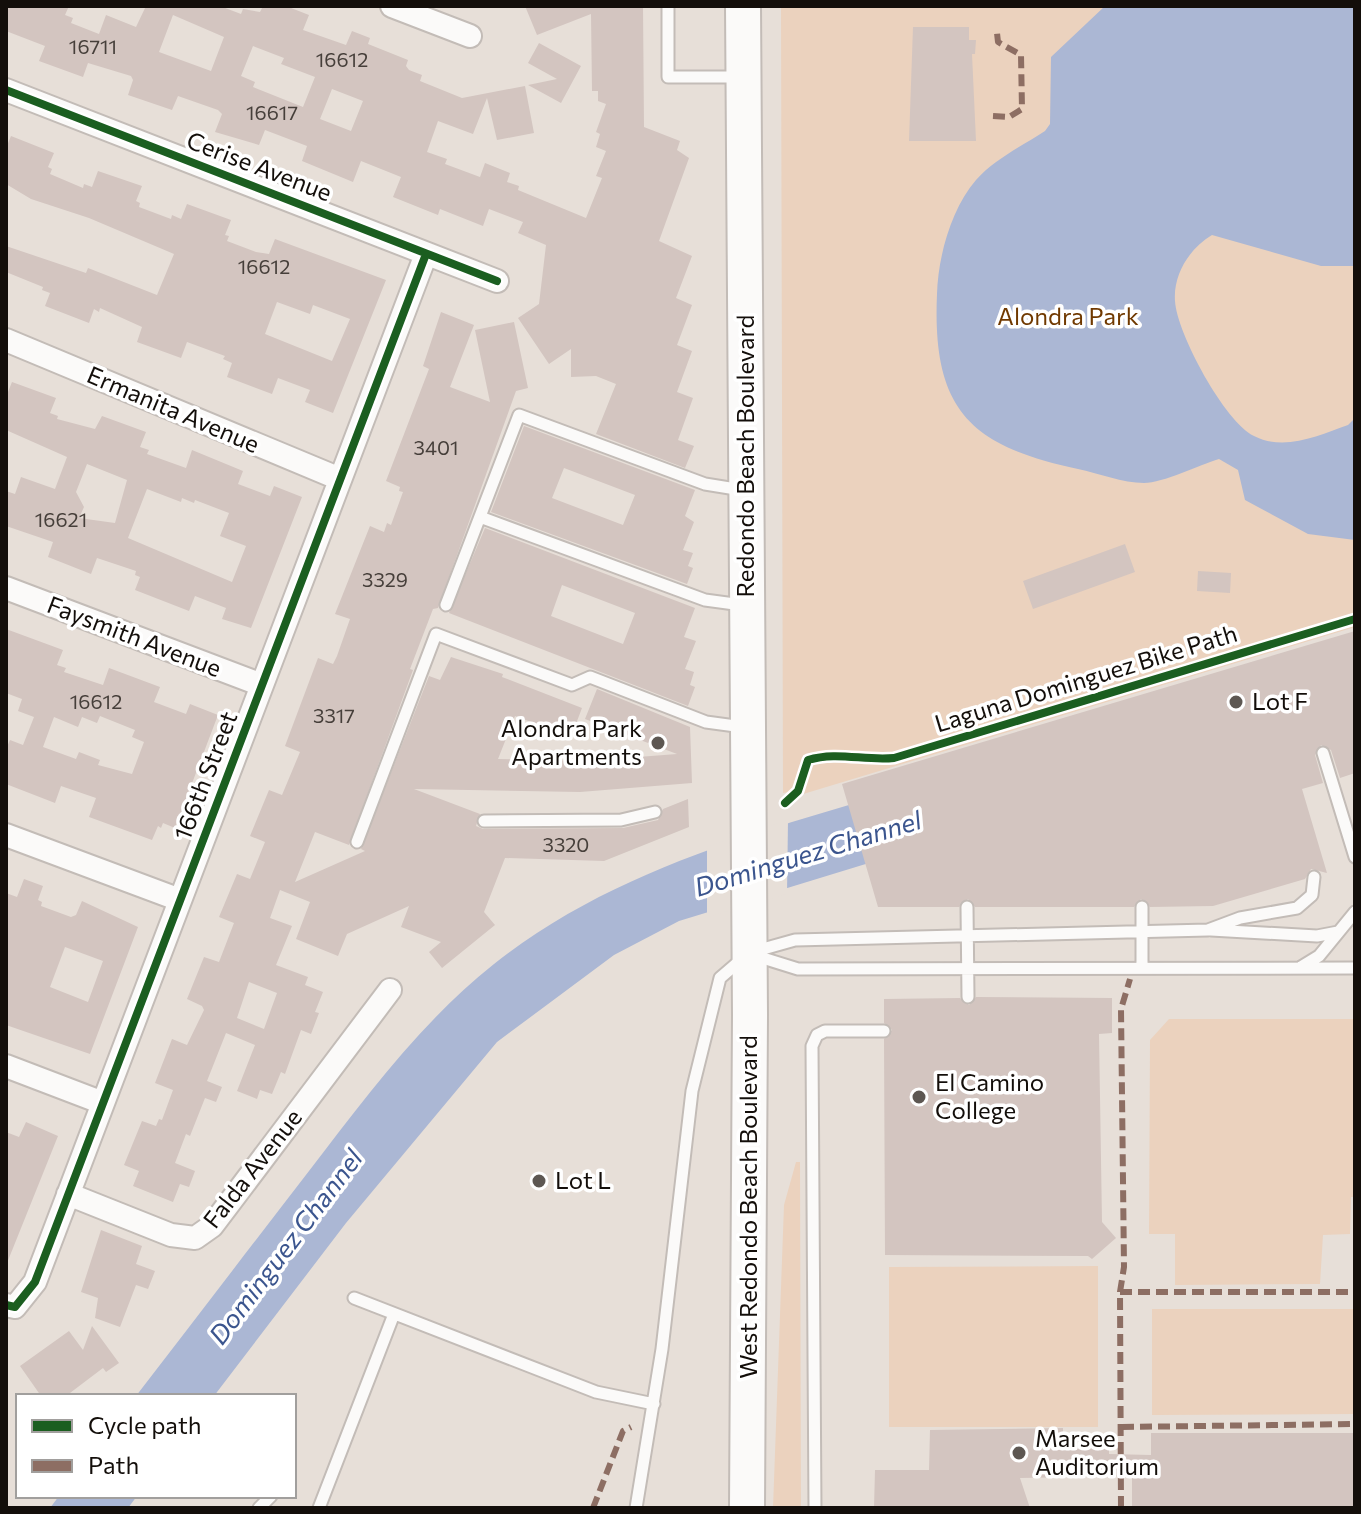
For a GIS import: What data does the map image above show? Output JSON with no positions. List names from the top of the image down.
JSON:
{
  "streets": {
    "main road": ["Redondo Beach Boulevard", "West Redondo Beach Boulevard"],
    "street": [
      "Cerise Avenue",
      "Ermanita Avenue",
      "Faysmith Avenue",
      "166th Street",
      "Falda Avenue"
    ],
    "cycle path": ["Laguna Dominguez Bike Path"]
  },
  "crossings": [
    ["Cerise Avenue", "166th Street"],
    ["Ermanita Avenue", "166th Street"],
    ["Redondo Beach Boulevard", "West Redondo Beach Boulevard"],
    ["Faysmith Avenue", "166th Street"],
    ["166th Street", "Falda Avenue"]
  ],
  "water": ["Dominguez Channel"],
  "parks": ["Alondra Park"],
  "places": [
    "Lot F",
    "Alondra Park Apartments",
    "El Camino College",
    "Lot L",
    "Marsee Auditorium"
  ],
  "house_numbers": [
    "16711",
    "16612",
    "16617",
    "16612",
    "3401",
    "16621",
    "3329",
    "16612",
    "3317",
    "3320"
  ],
  "legend": ["Cycle path", "Path"]
}
